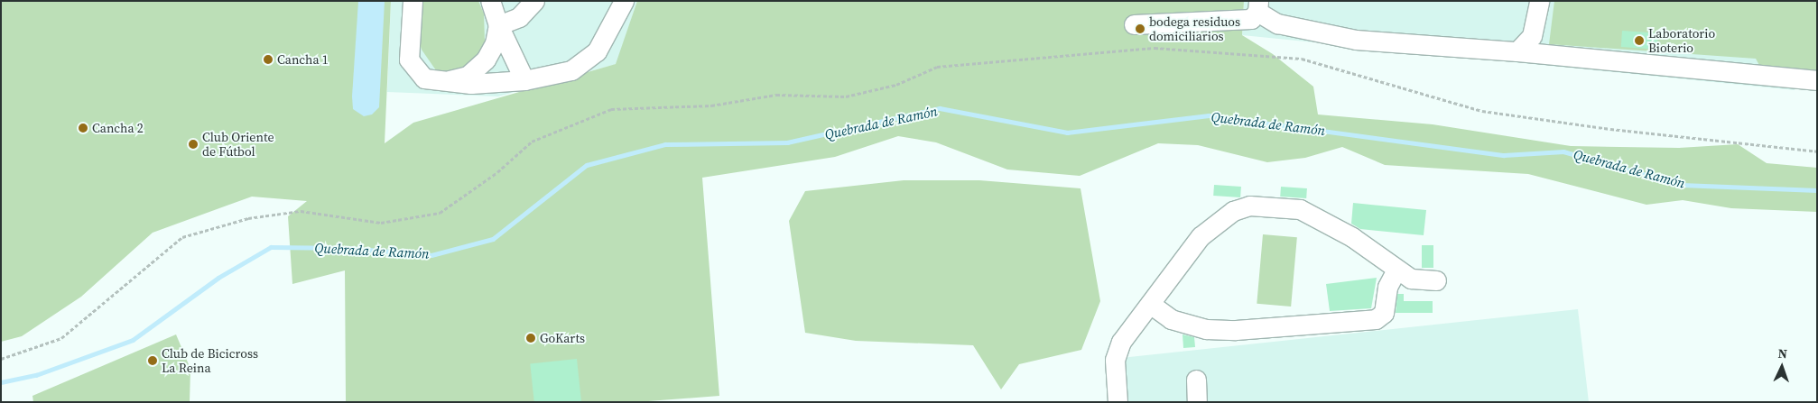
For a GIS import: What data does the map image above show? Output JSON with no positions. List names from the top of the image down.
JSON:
{
  "water": ["Quebrada de Ramón"],
  "places": [
    "bodega residuos domiciliarios",
    "Laboratorio Bioterio",
    "Cancha 1",
    "Cancha 2",
    "Club Oriente de Fútbol",
    "GoKarts",
    "Club de Bicicross La Reina"
  ],
  "north": "top"
}
